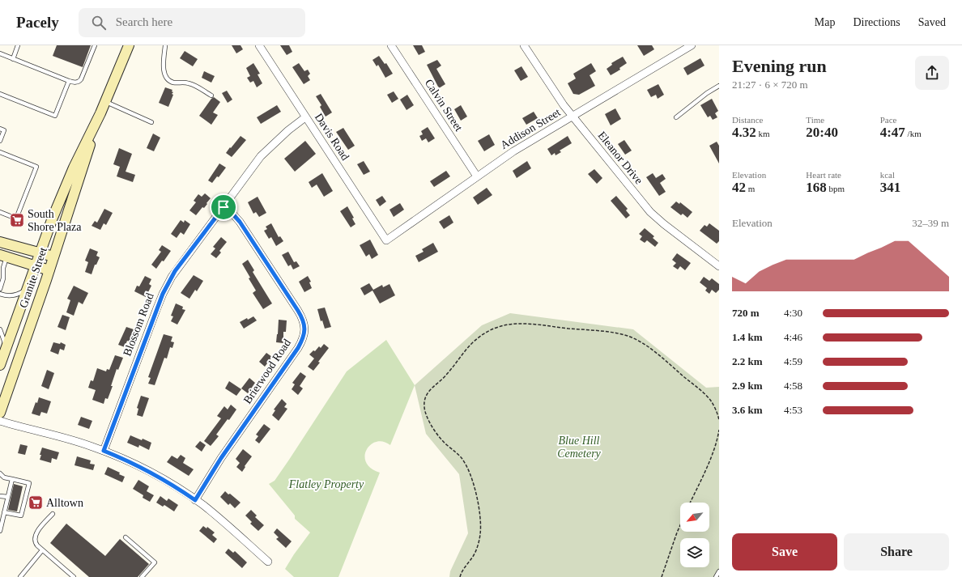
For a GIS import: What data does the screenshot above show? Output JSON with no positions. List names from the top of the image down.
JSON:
{
  "streets": {
    "main road": ["Granite Street"],
    "street": [
      "Calvin Street",
      "Addison Street",
      "Davis Road",
      "Eleanor Drive",
      "Blossom Road",
      "Brierwood Road"
    ]
  },
  "crossings": [
    ["Calvin Street", "Addison Street"],
    ["Addison Street", "Davis Road"],
    ["Addison Street", "Eleanor Drive"],
    ["Davis Road", "Blossom Road"],
    ["Blossom Road", "Brierwood Road"]
  ],
  "parks": ["Blue Hill Cemetery", "Flatley Property"],
  "places": {
    "supermarket": ["South Shore Plaza", "Alltown"]
  },
  "north": "bottom left",
  "page": {
    "header": "Pacely",
    "search": "Search here",
    "nav": ["Map", "Directions", "Saved"],
    "heading": ["Evening run", "21:27 · 6 × 720 m"],
    "stats": [
      ["Distance", "4.32 km"],
      ["Time", "20:40"],
      ["Pace", "4:47 /km"],
      ["Elevation", "42 m"],
      ["Heart rate", "168 bpm"],
      ["kcal", "341"]
    ],
    "chart": ["Elevation", "32–39 m"],
    "list": [
      {
        "name": "720 m",
        "note": "4:30"
      },
      {
        "name": "1.4 km",
        "note": "4:46"
      },
      {
        "name": "2.2 km",
        "note": "4:59"
      },
      {
        "name": "2.9 km",
        "note": "4:58"
      },
      {
        "name": "3.6 km",
        "note": "4:53"
      }
    ],
    "buttons": ["Save", "Share"]
  }
}
